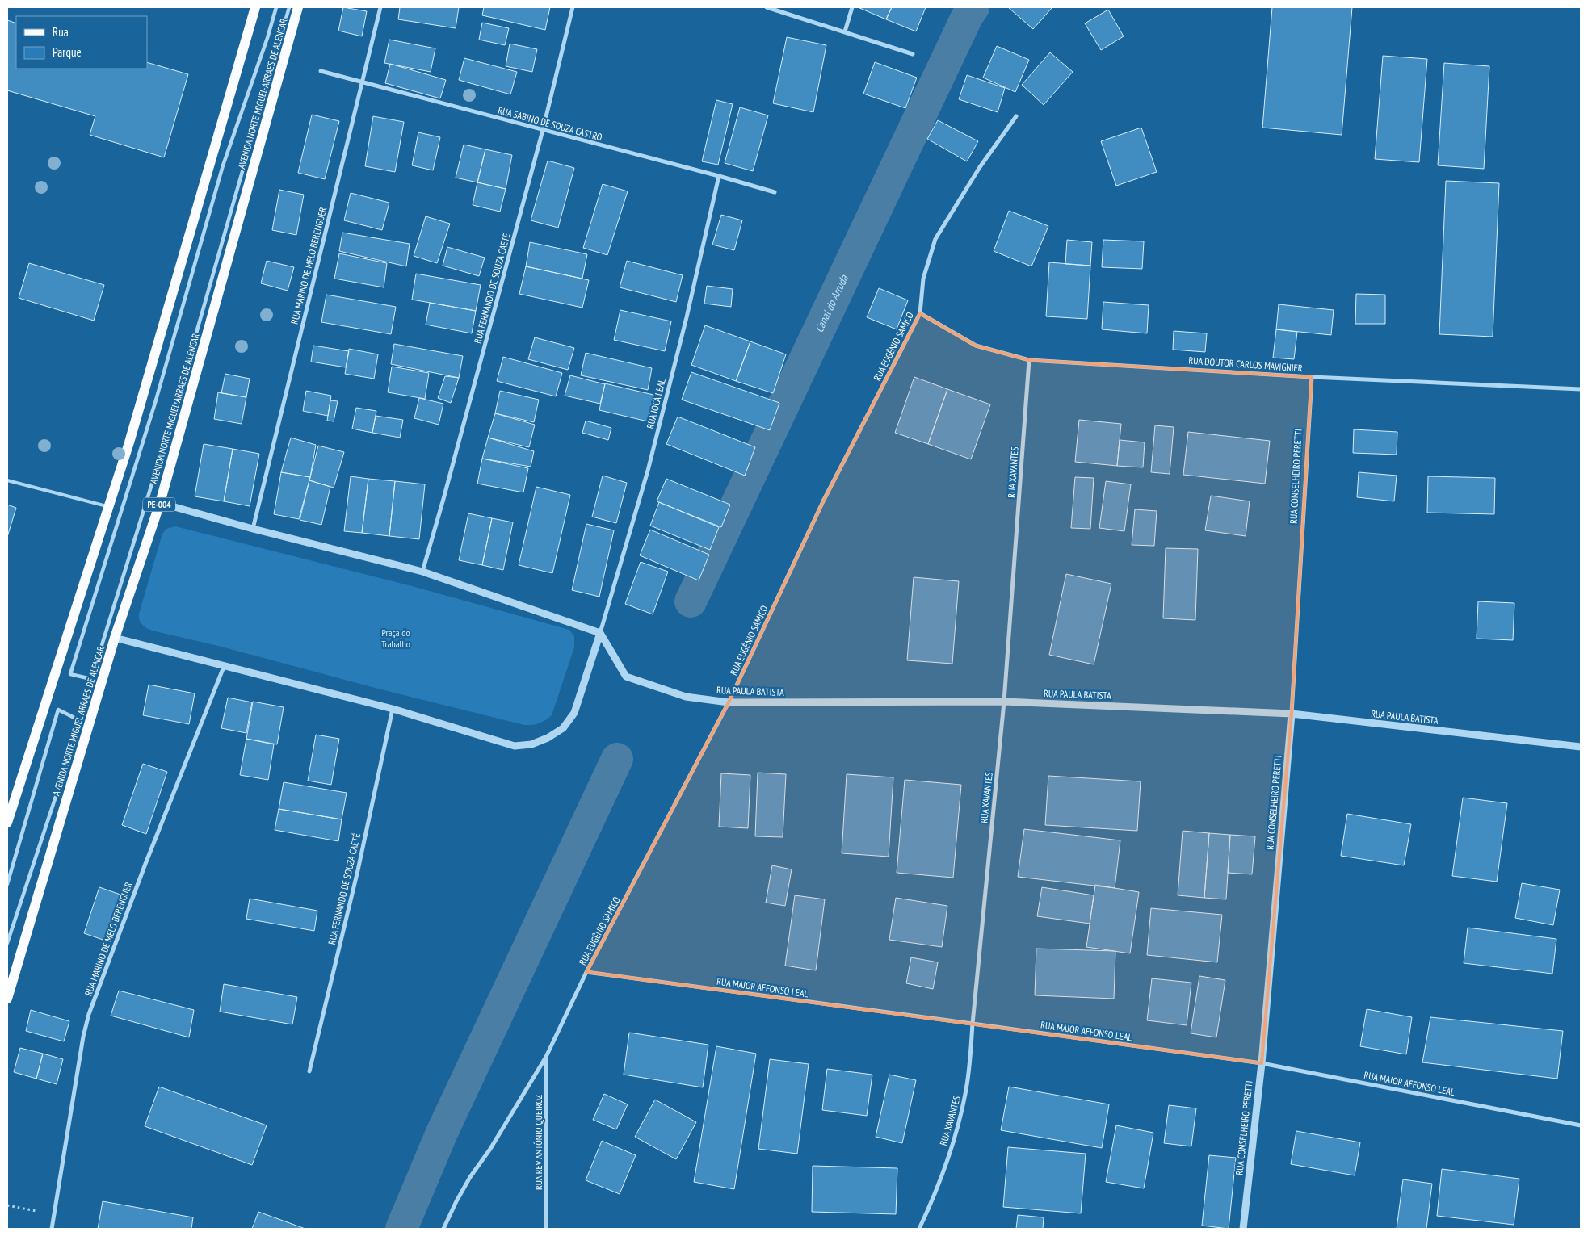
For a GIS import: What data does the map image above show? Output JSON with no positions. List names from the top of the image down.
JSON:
{
  "streets": {
    "main road": ["AVENIDA NORTE MIGUEL ARRAES DE ALENCAR", "PE-004"],
    "street": [
      "RUA SABINO DE SOUZA CASTRO",
      "RUA MARINO DE MELO BERENGUER",
      "RUA FERNANDO DE SOUZA CAETÉ",
      "RUA EUGÊNIO SAMICO",
      "RUA DOUTOR CARLOS MAVIGNIER",
      "RUA JOCA LEAL",
      "RUA XAVANTES",
      "RUA CONSELHEIRO PERETTI",
      "RUA PAULA BATISTA",
      "RUA MAJOR AFFONSO LEAL",
      "RUA REV ANTÔNIO QUEIROZ"
    ]
  },
  "crossings": [
    ["RUA SABINO DE SOUZA CASTRO", "RUA MARINO DE MELO BERENGUER"],
    ["RUA SABINO DE SOUZA CASTRO", "RUA FERNANDO DE SOUZA CAETÉ"],
    ["RUA SABINO DE SOUZA CASTRO", "RUA JOCA LEAL"],
    ["RUA EUGÊNIO SAMICO", "RUA DOUTOR CARLOS MAVIGNIER"],
    ["RUA EUGÊNIO SAMICO", "RUA PAULA BATISTA"],
    ["RUA EUGÊNIO SAMICO", "RUA MAJOR AFFONSO LEAL"],
    ["RUA EUGÊNIO SAMICO", "RUA REV ANTÔNIO QUEIROZ"],
    ["RUA DOUTOR CARLOS MAVIGNIER", "RUA XAVANTES"],
    ["RUA DOUTOR CARLOS MAVIGNIER", "RUA CONSELHEIRO PERETTI"],
    ["RUA JOCA LEAL", "RUA PAULA BATISTA"],
    ["RUA XAVANTES", "RUA PAULA BATISTA"],
    ["RUA XAVANTES", "RUA MAJOR AFFONSO LEAL"],
    ["RUA CONSELHEIRO PERETTI", "RUA PAULA BATISTA"],
    ["RUA CONSELHEIRO PERETTI", "RUA MAJOR AFFONSO LEAL"]
  ],
  "water": ["Canal do Arruda"],
  "parks": ["Praça do Trabalho"],
  "legend": ["Rua", "Parque"]
}
